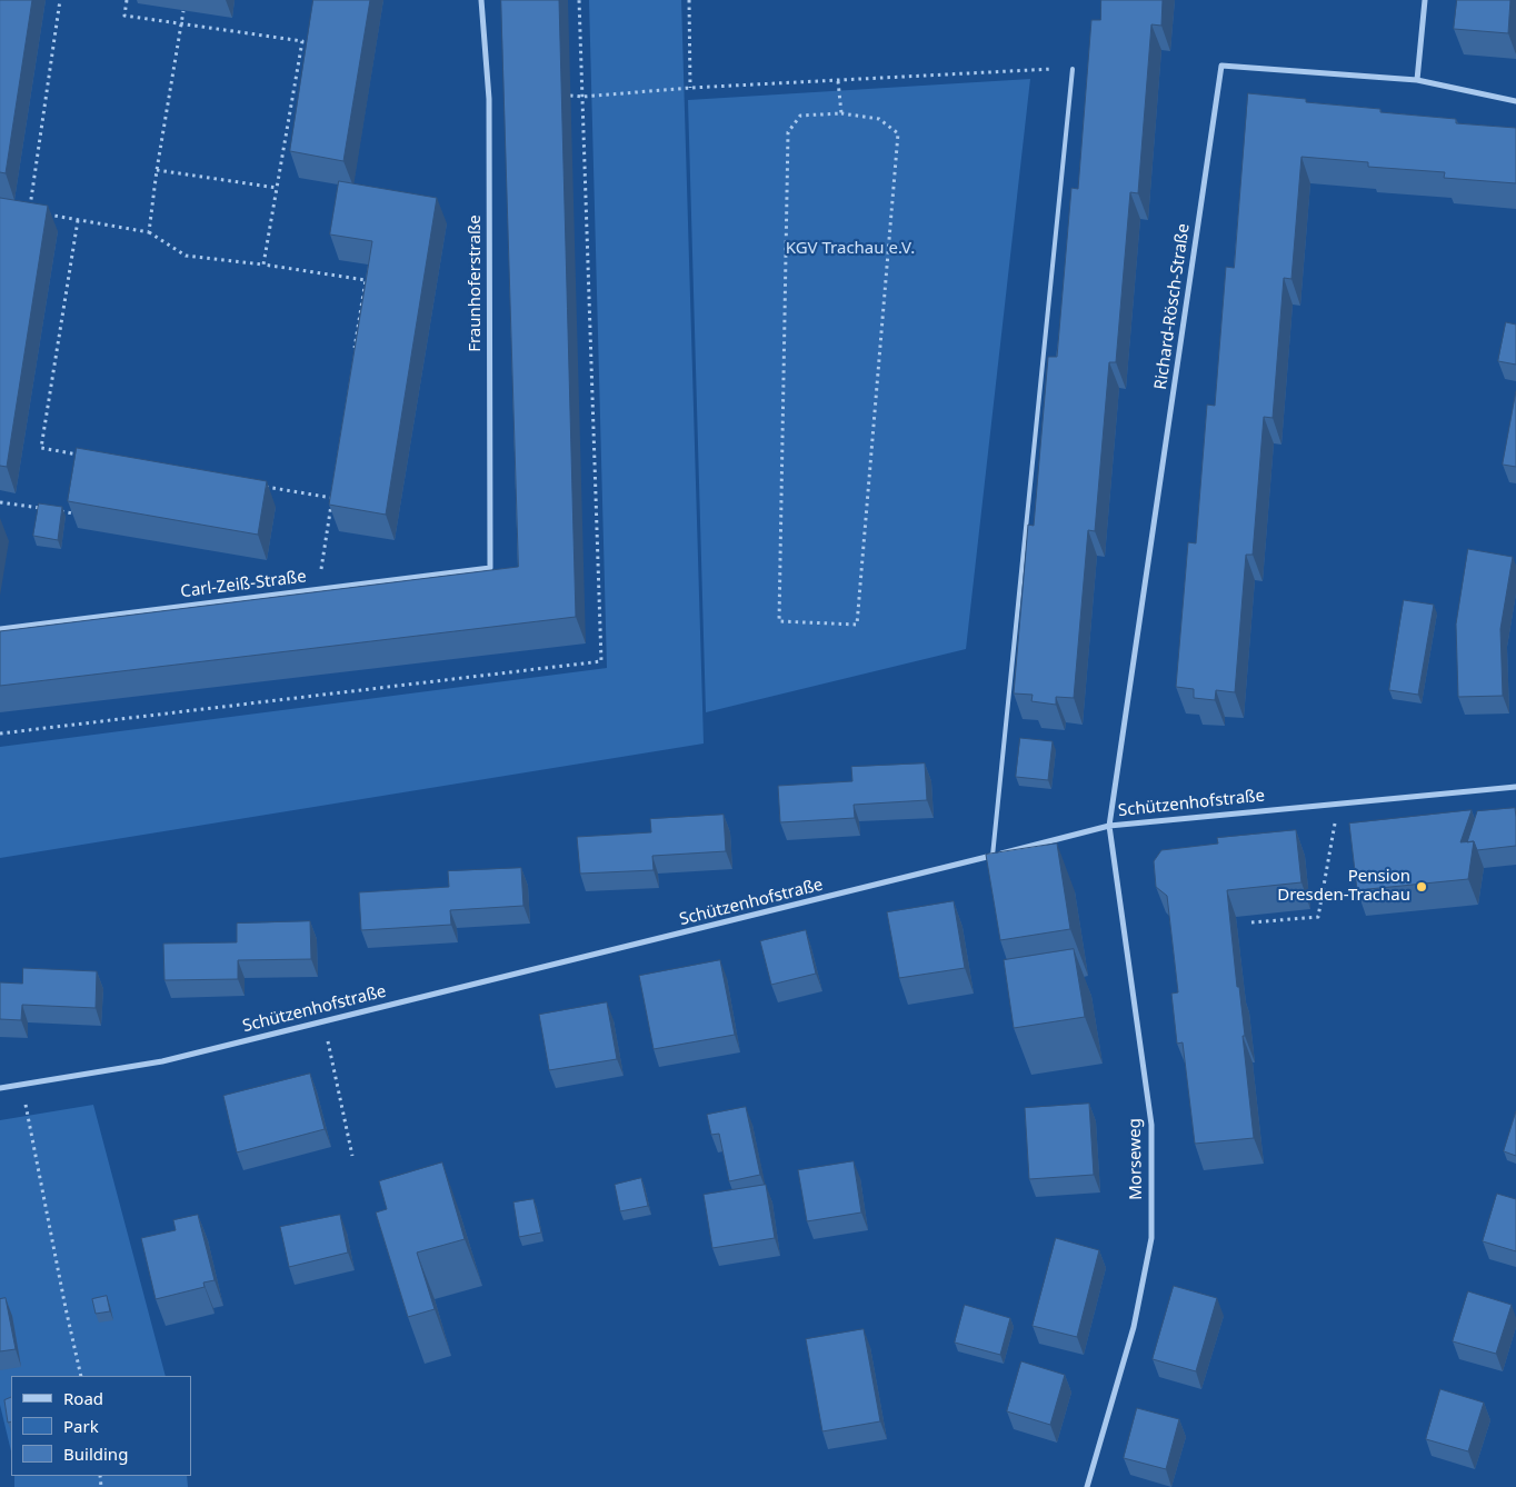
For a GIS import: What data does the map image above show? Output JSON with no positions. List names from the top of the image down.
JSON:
{
  "streets": {
    "street": [
      "Fraunhoferstraße",
      "Richard-Rösch-Straße",
      "Carl-Zeiß-Straße",
      "Schützenhofstraße",
      "Morseweg"
    ]
  },
  "crossings": [
    ["Fraunhoferstraße", "Carl-Zeiß-Straße"],
    ["Richard-Rösch-Straße", "Schützenhofstraße"],
    ["Richard-Rösch-Straße", "Morseweg"],
    ["Schützenhofstraße", "Morseweg"]
  ],
  "parks": ["KGV Trachau e.V."],
  "places": ["Pension Dresden-Trachau"],
  "legend": ["Road", "Park", "Building"]
}
